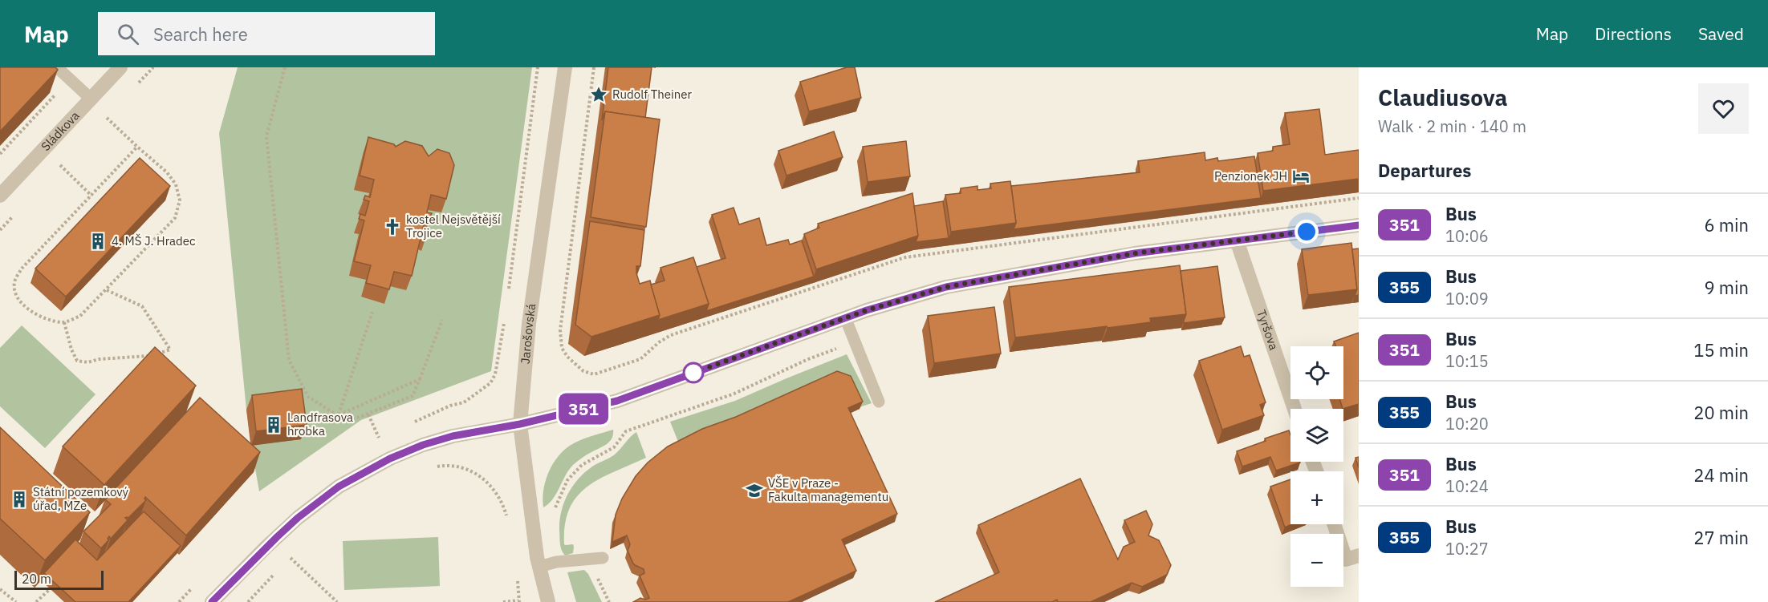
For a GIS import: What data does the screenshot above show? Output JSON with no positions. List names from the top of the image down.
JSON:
{
  "streets": {
    "street": ["Sládkova", "Tyršova", "Jarošovská"]
  },
  "places": {
    "place": ["Rudolf Theiner"],
    "hotel": ["Penzionek JH"],
    "church": ["kostel Nejsvětější Trojice"],
    "building": ["4. MŠ J. Hradec", "Landfrasova hrobka", "Státní pozemkový úřad, MZe"],
    "school or university": ["VŠE v Praze - Fakulta managementu"]
  },
  "lines": ["bus line 351"],
  "scale_bar": "20 m",
  "page": {
    "header": "Map",
    "search": "Search here",
    "nav": ["Map", "Directions", "Saved"],
    "on_map": "351",
    "heading": [
      ["Claudiusova", "Walk · 2 min · 140 m"],
      "Departures"
    ],
    "list": [
      {
        "mark": "351",
        "name": "Bus",
        "note": "10:06",
        "value": "6 min"
      },
      {
        "mark": "355",
        "name": "Bus",
        "note": "10:09",
        "value": "9 min"
      },
      {
        "mark": "351",
        "name": "Bus",
        "note": "10:15",
        "value": "15 min"
      },
      {
        "mark": "355",
        "name": "Bus",
        "note": "10:20",
        "value": "20 min"
      },
      {
        "mark": "351",
        "name": "Bus",
        "note": "10:24",
        "value": "24 min"
      },
      {
        "mark": "355",
        "name": "Bus",
        "note": "10:27",
        "value": "27 min"
      }
    ],
    "map_buttons": ["+", "−"],
    "scale": "20 m"
  }
}
